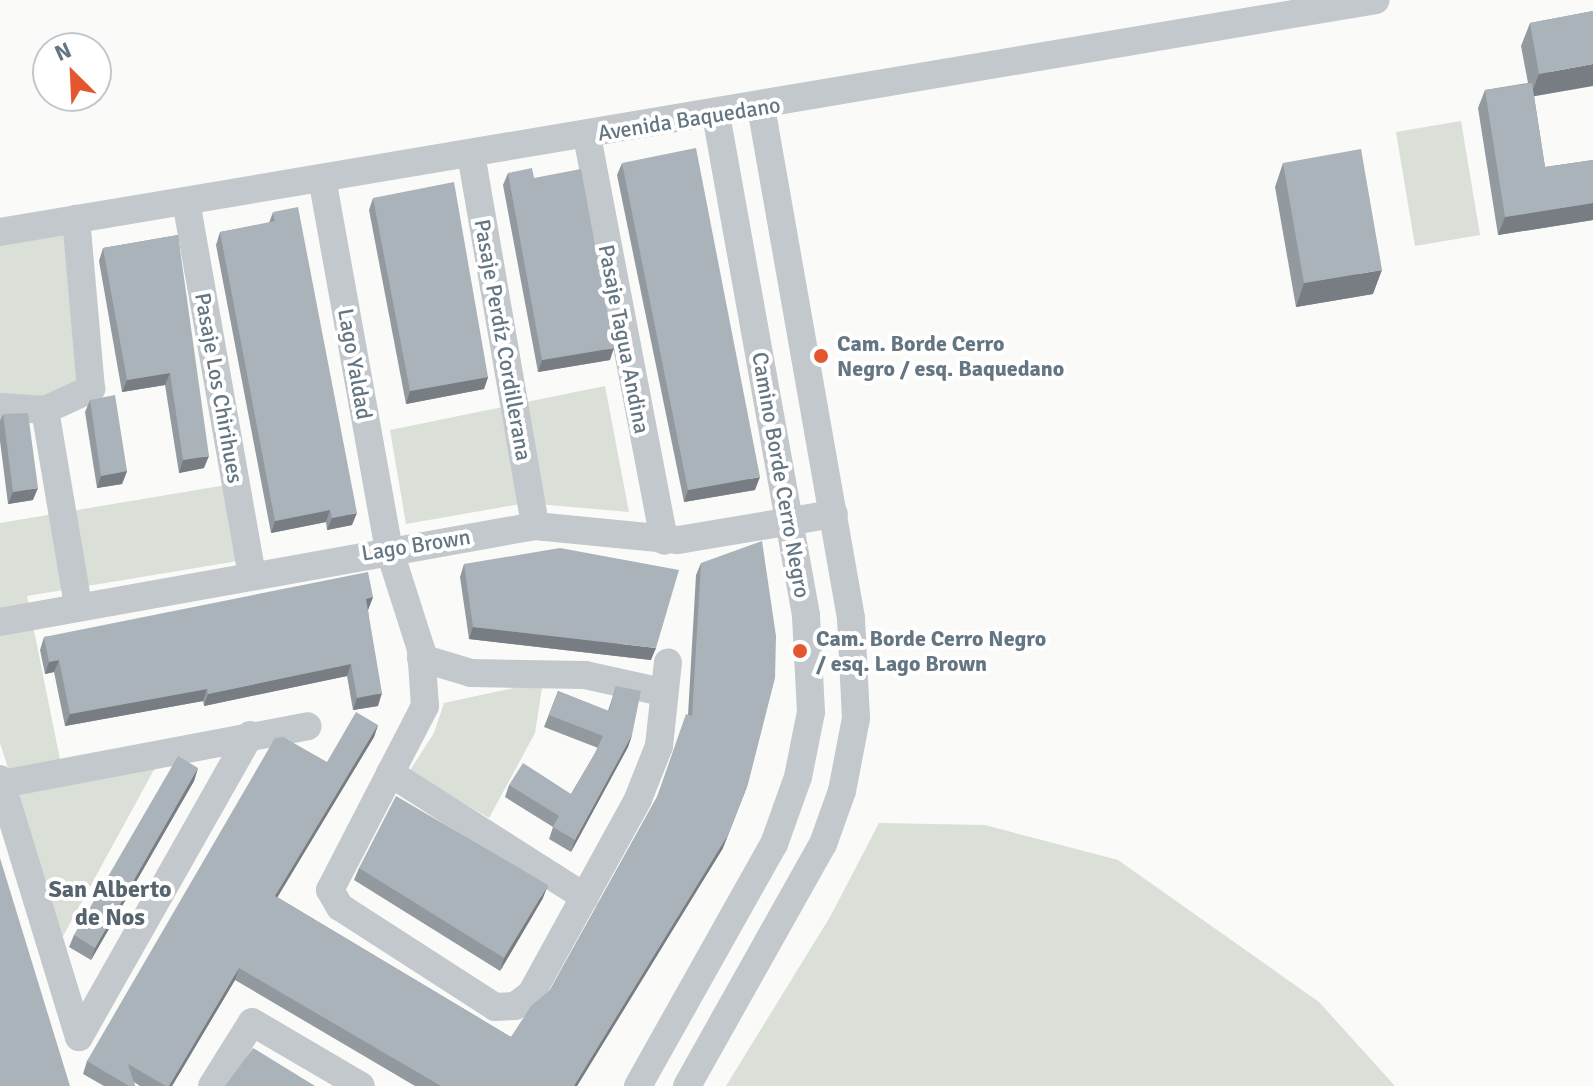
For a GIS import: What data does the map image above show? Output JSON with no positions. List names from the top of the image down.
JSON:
{
  "streets": {
    "street": [
      "Avenida Baquedano",
      "Pasaje Tagua Andina",
      "Pasaje Perdíz Cordillerana",
      "Lago Yaldad",
      "Pasaje Los Chirihues",
      "Camino Borde Cerro Negro",
      "Lago Brown"
    ]
  },
  "crossings": [
    ["Avenida Baquedano", "Pasaje Tagua Andina"],
    ["Avenida Baquedano", "Pasaje Perdíz Cordillerana"],
    ["Avenida Baquedano", "Lago Yaldad"],
    ["Avenida Baquedano", "Pasaje Los Chirihues"],
    ["Avenida Baquedano", "Camino Borde Cerro Negro"],
    ["Pasaje Tagua Andina", "Lago Brown"],
    ["Pasaje Perdíz Cordillerana", "Lago Brown"],
    ["Lago Yaldad", "Lago Brown"],
    ["Pasaje Los Chirihues", "Lago Brown"],
    ["Camino Borde Cerro Negro", "Lago Brown"]
  ],
  "districts": ["San Alberto de Nos"],
  "places": ["Cam. Borde Cerro Negro / esq. Baquedano", "Cam. Borde Cerro Negro / esq. Lago Brown"],
  "north": "top left"
}
